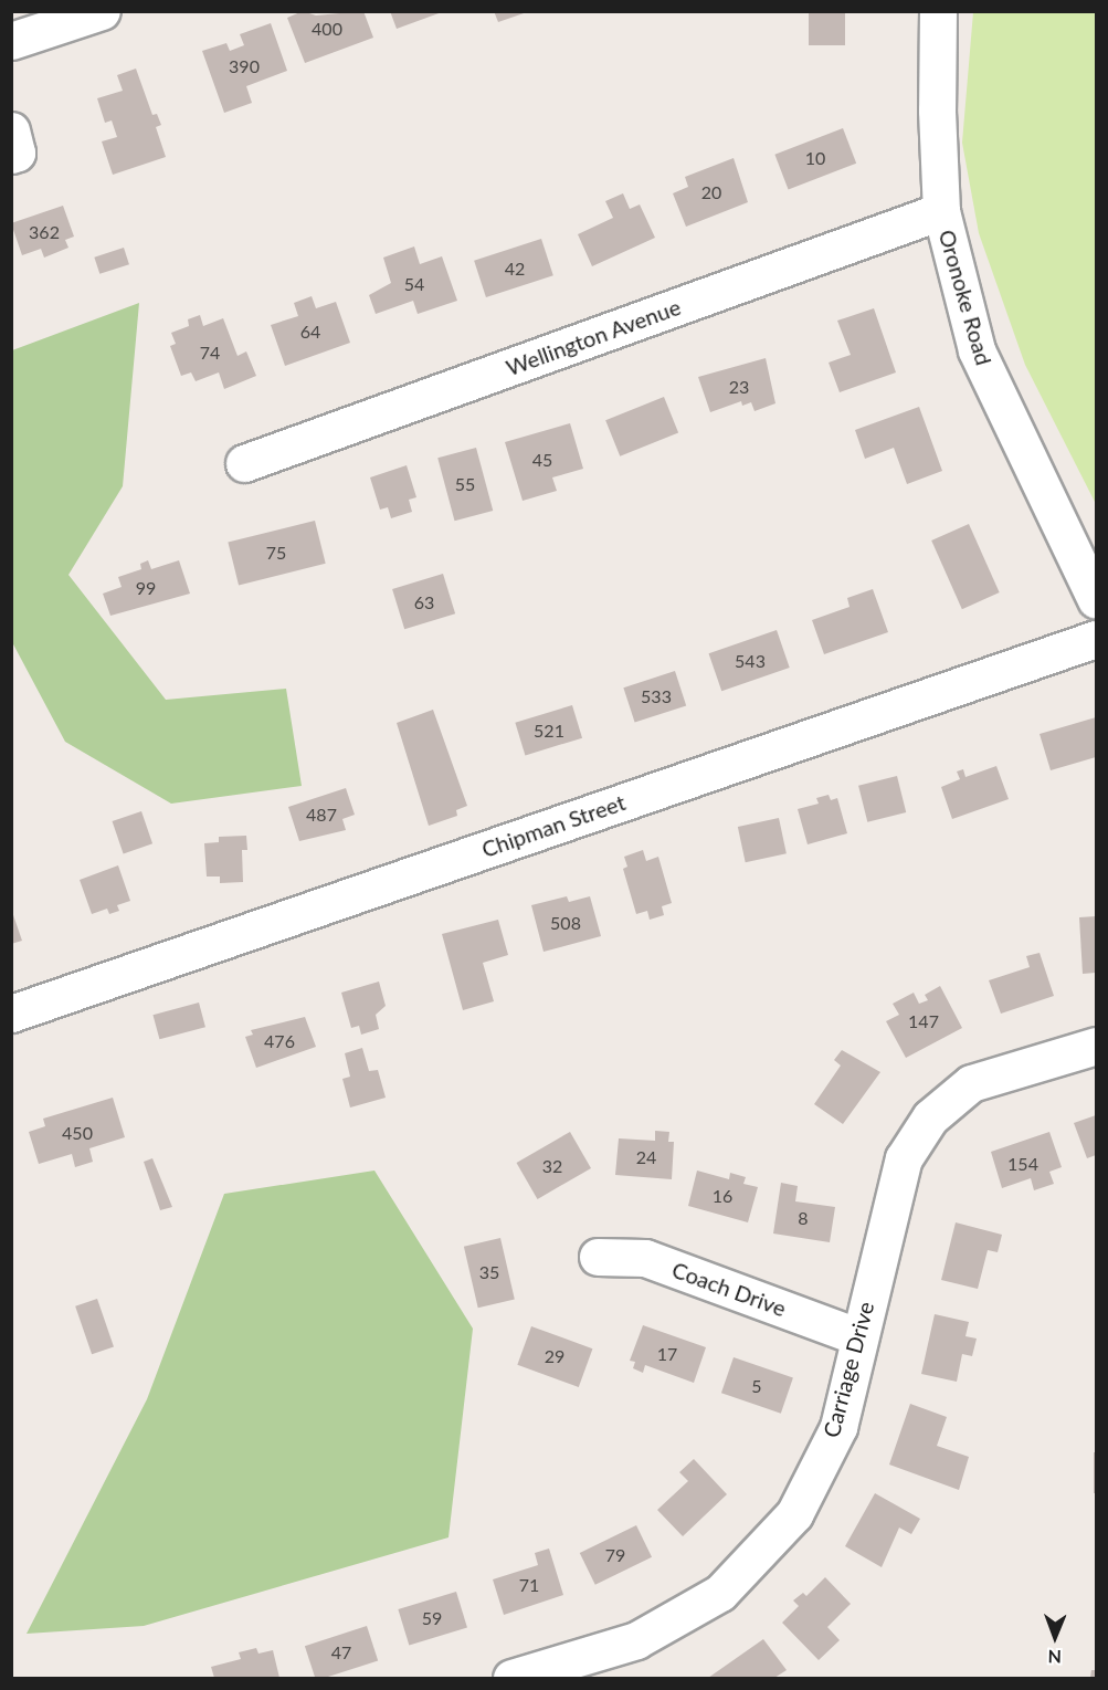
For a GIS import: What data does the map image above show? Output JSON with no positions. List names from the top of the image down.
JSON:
{
  "streets": {
    "street": [
      "Oronoke Road",
      "Wellington Avenue",
      "Chipman Street",
      "Coach Drive",
      "Carriage Drive"
    ]
  },
  "crossings": [
    ["Oronoke Road", "Wellington Avenue"],
    ["Coach Drive", "Carriage Drive"]
  ],
  "house_numbers": [
    "400",
    "390",
    "10",
    "20",
    "362",
    "42",
    "54",
    "64",
    "74",
    "23",
    "45",
    "55",
    "75",
    "99",
    "63",
    "543",
    "533",
    "521",
    "487",
    "508",
    "147",
    "476",
    "450",
    "24",
    "154",
    "32",
    "16",
    "8",
    "35",
    "17",
    "29",
    "5",
    "79",
    "71",
    "59",
    "47"
  ],
  "north": "bottom"
}
